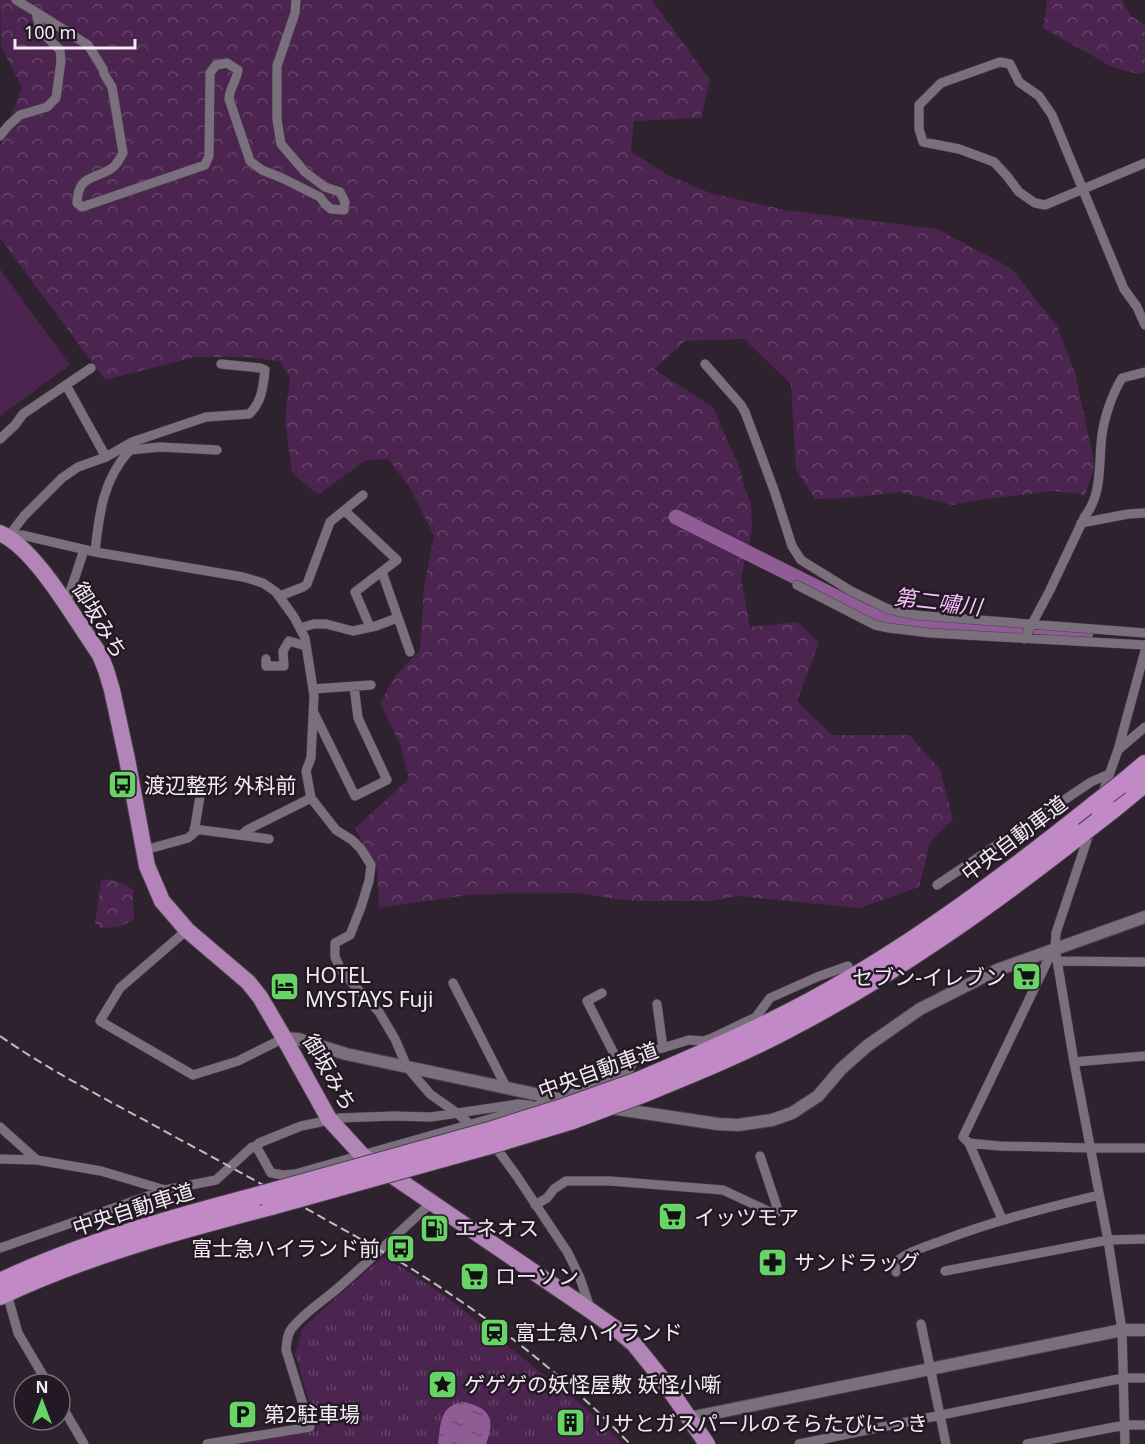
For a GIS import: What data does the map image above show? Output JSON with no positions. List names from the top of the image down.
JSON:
{
  "streets": {
    "highway": ["御坂みち", "中央自動車道"]
  },
  "water": ["第二嘯川"],
  "places": {
    "bus stop": ["渡辺整形 外科前", "富士急ハイランド前"],
    "supermarket": ["セブン-イレブン", "イッツモア", "ローソン"],
    "hotel": ["HOTEL MYSTAYS Fuji"],
    "fuel station": ["エネオス"],
    "pharmacy": ["サンドラッグ"],
    "station": ["富士急ハイランド"],
    "place": ["ゲゲゲの妖怪屋敷 妖怪小噺"],
    "parking": ["第2駐車場"],
    "building": ["リサとガスパールのそらたびにっき"]
  },
  "scale_bar": "100 m",
  "north": "top"
}
